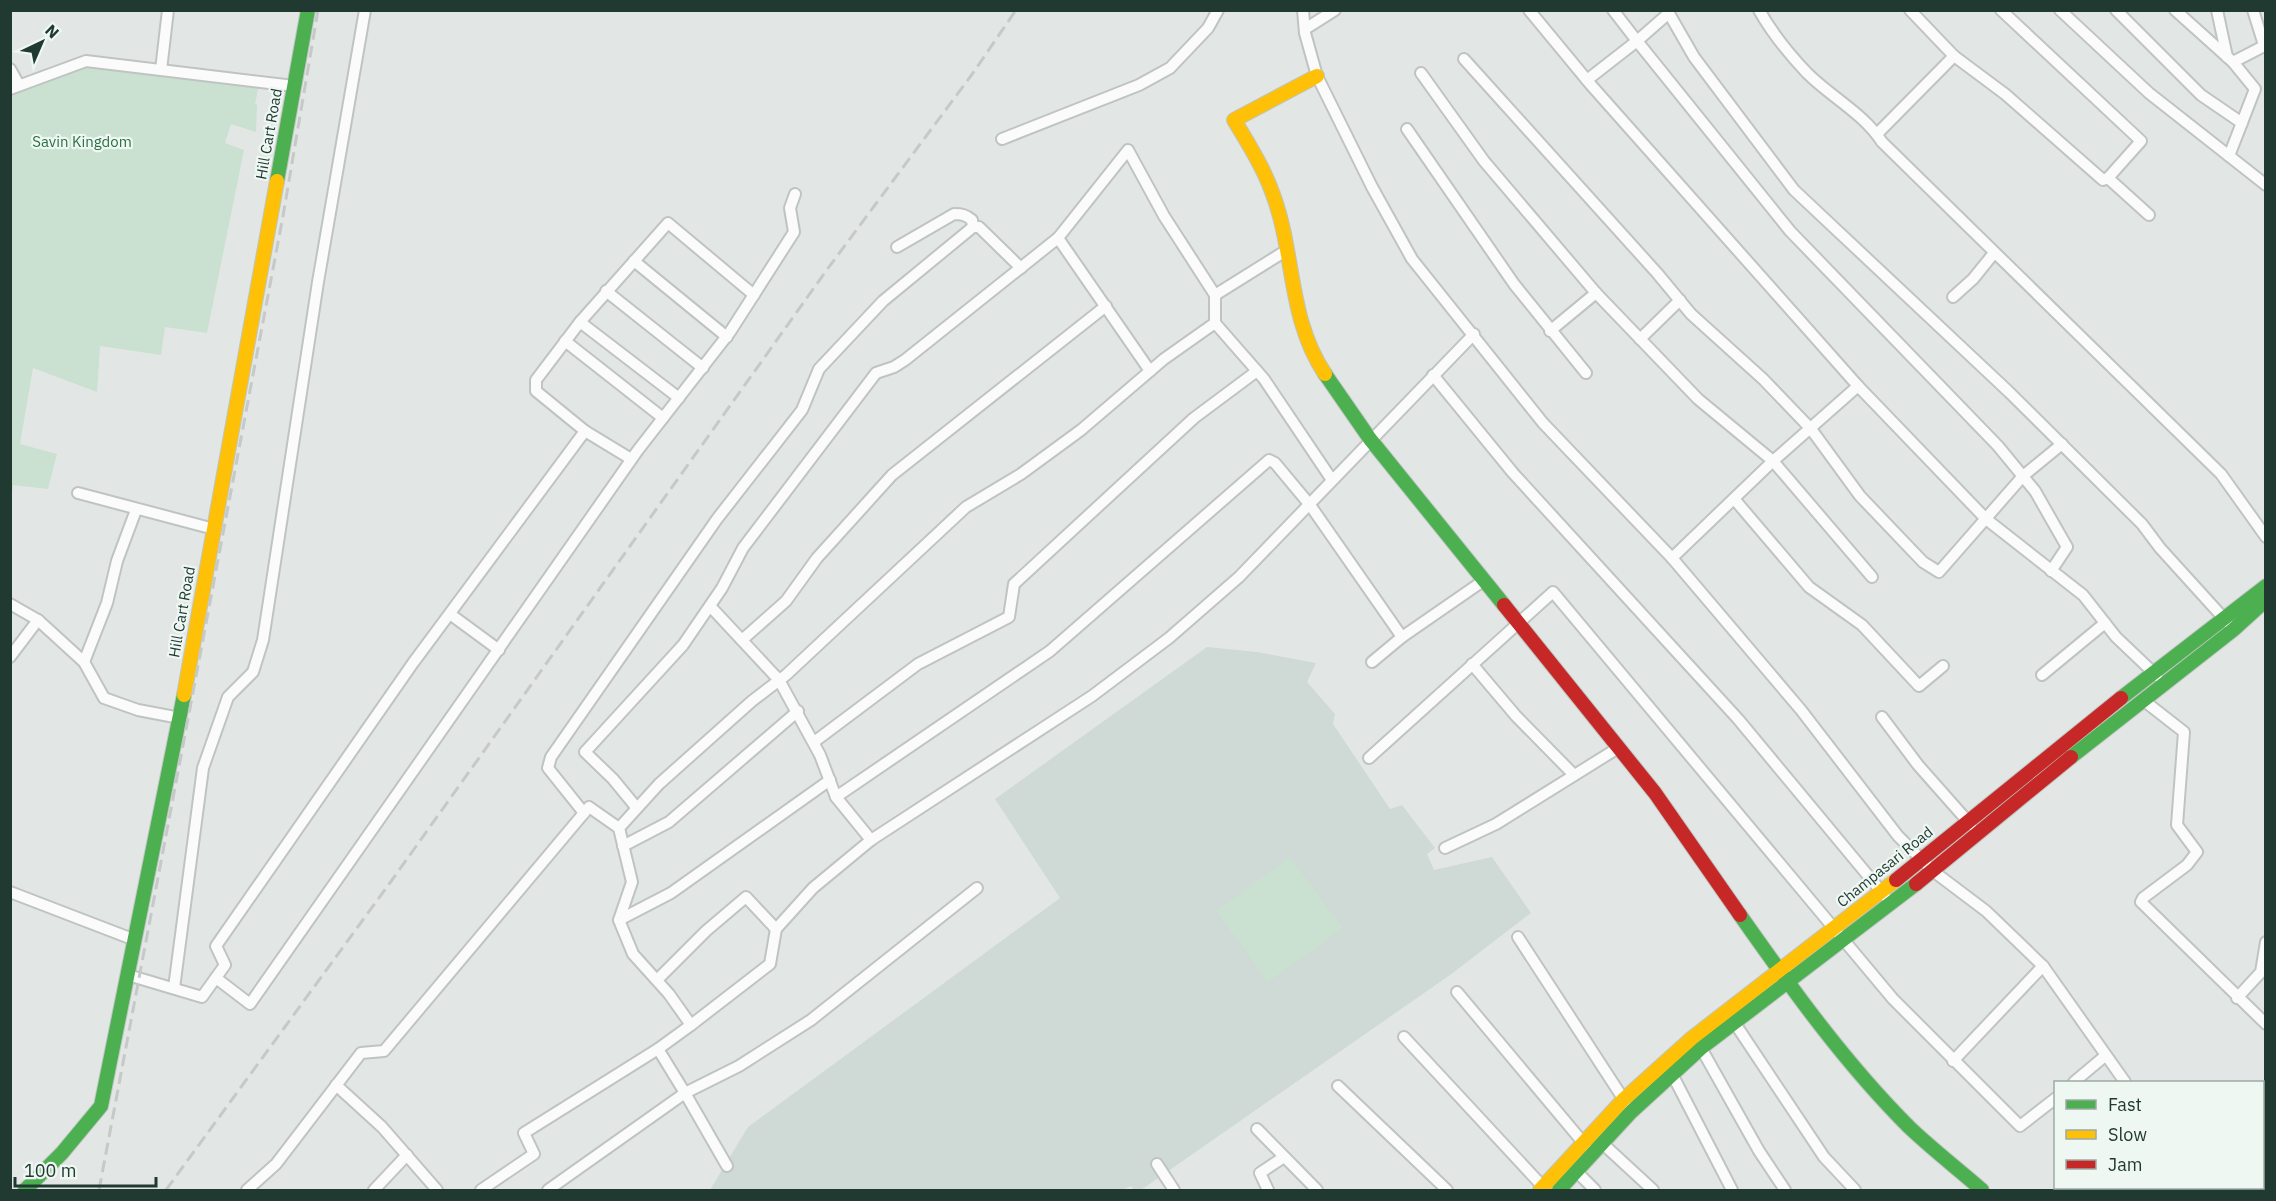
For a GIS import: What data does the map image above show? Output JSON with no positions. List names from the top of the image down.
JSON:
{
  "streets": {
    "main road": ["Hill Cart Road", "Champasari Road"]
  },
  "parks": ["Savin Kingdom"],
  "legend": ["Fast", "Slow", "Jam"],
  "scale_bar": "100 m",
  "north": "top right"
}
